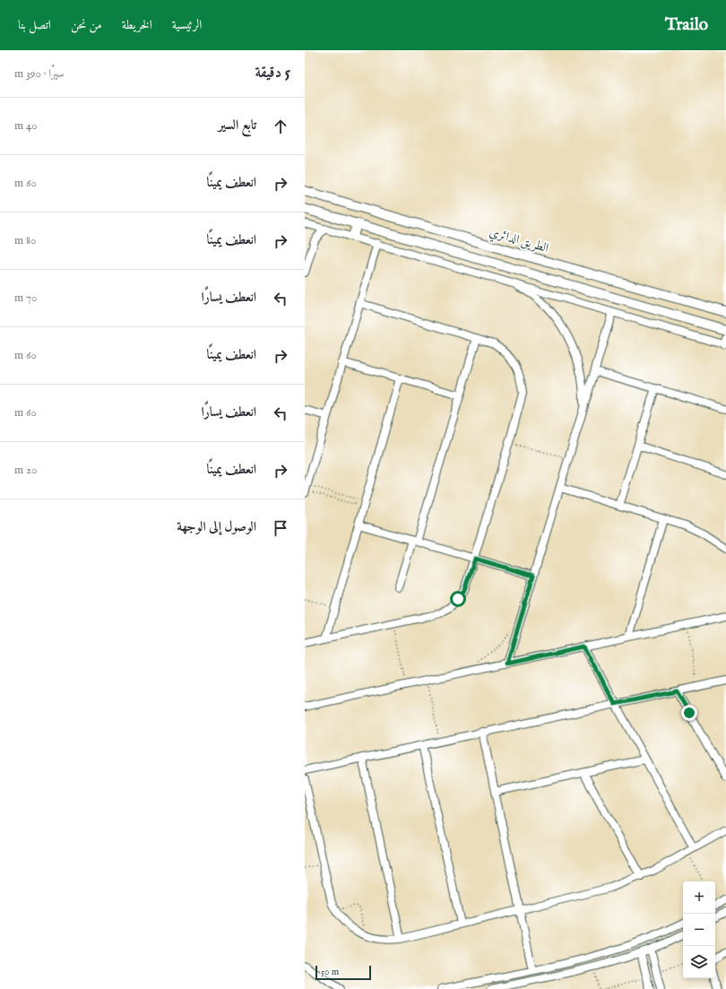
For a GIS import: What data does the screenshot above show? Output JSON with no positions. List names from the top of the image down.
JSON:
{
  "streets": {
    "main road": ["الطريق الدائري"]
  },
  "scale_bar": "50 m",
  "page": {
    "header": "Trailo",
    "nav": [
      "الرئيسية",
      "الخريطة",
      "من نحن",
      "اتصل بنا"
    ],
    "heading": ["5 دقيقة", "سيرًا · 390 m"],
    "list": [
      ["تابع السير", "40 m"],
      ["انعطف يمينًا", "60 m"],
      ["انعطف يمينًا", "80 m"],
      ["انعطف يسارًا", "70 m"],
      ["انعطف يمينًا", "60 m"],
      ["انعطف يسارًا", "60 m"],
      ["انعطف يمينًا", "20 m"],
      "الوصول إلى الوجهة"
    ],
    "map_buttons": ["+", "−"],
    "scale": "50 m"
  }
}
